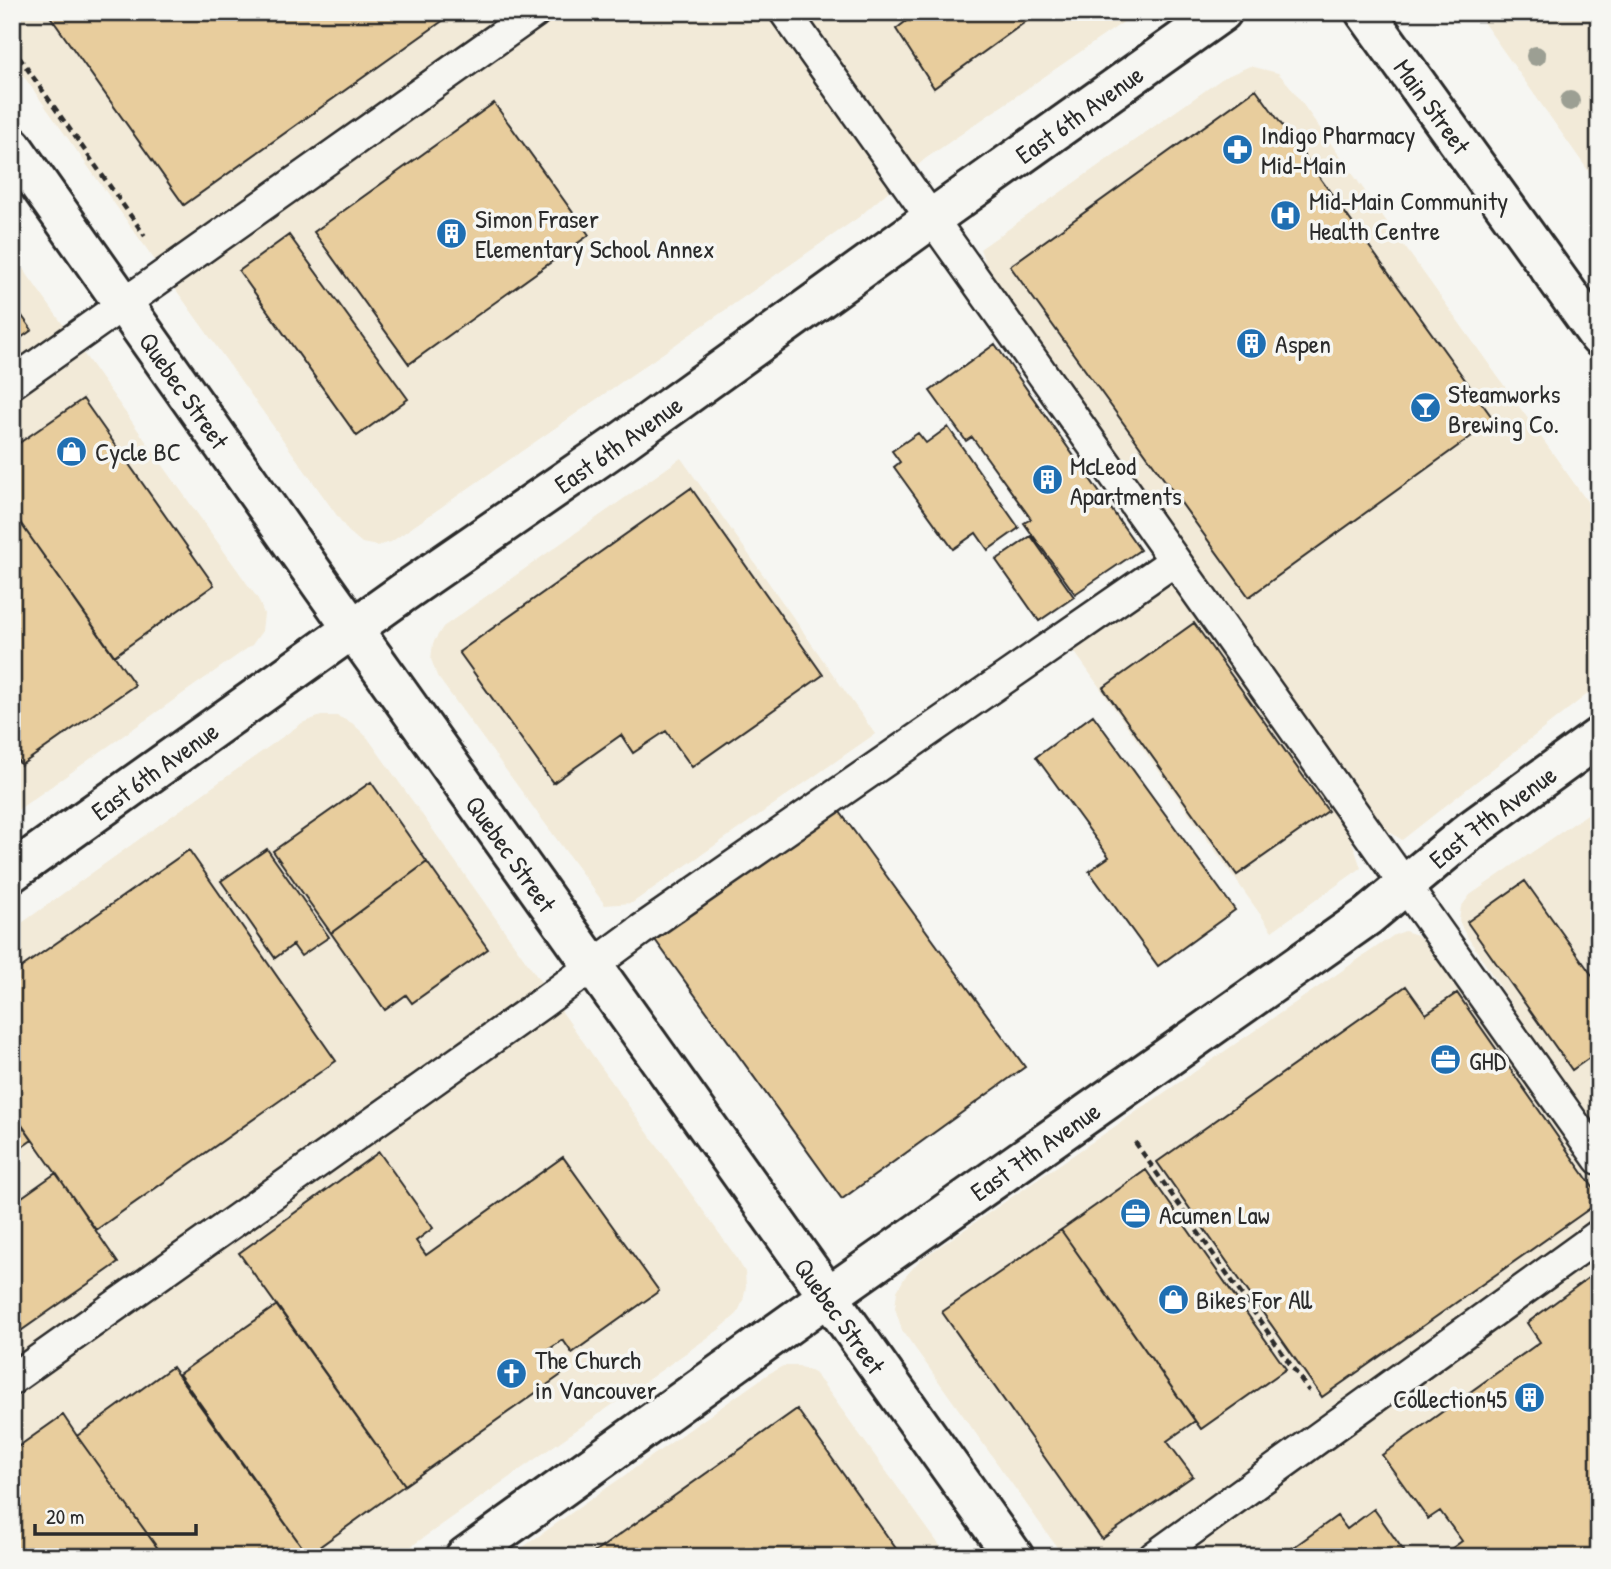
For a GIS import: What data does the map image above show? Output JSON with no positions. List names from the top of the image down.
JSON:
{
  "streets": {
    "street": [
      "Main Street",
      "East 6th Avenue",
      "Quebec Street",
      "East 7th Avenue"
    ]
  },
  "crossings": [
    ["East 6th Avenue", "Quebec Street"],
    ["Quebec Street", "East 7th Avenue"]
  ],
  "places": {
    "pharmacy": ["Indigo Pharmacy Mid-Main"],
    "hospital": ["Mid-Main Community Health Centre"],
    "building": [
      "Simon Fraser Elementary School Annex",
      "Aspen",
      "McLeod Apartments",
      "Collection45"
    ],
    "bar": ["Steamworks Brewing Co."],
    "shop": ["Cycle BC", "Bikes For All"],
    "office": ["GHD", "Acumen Law"],
    "church": ["The Church in Vancouver"]
  },
  "scale_bar": "20 m"
}
